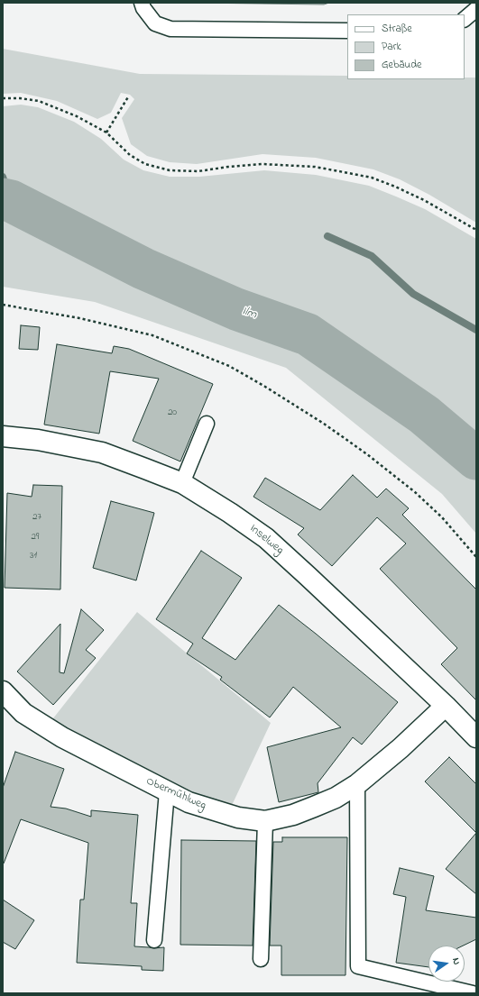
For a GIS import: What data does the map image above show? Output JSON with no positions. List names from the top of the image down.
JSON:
{
  "streets": {
    "street": ["Inselweg", "Obermühlweg"]
  },
  "crossings": [
    ["Inselweg", "Obermühlweg"]
  ],
  "water": ["Ilm"],
  "house_numbers": [
    "20",
    "27",
    "29",
    "31"
  ],
  "legend": ["Straße", "Park", "Gebäude"],
  "north": "right"
}
